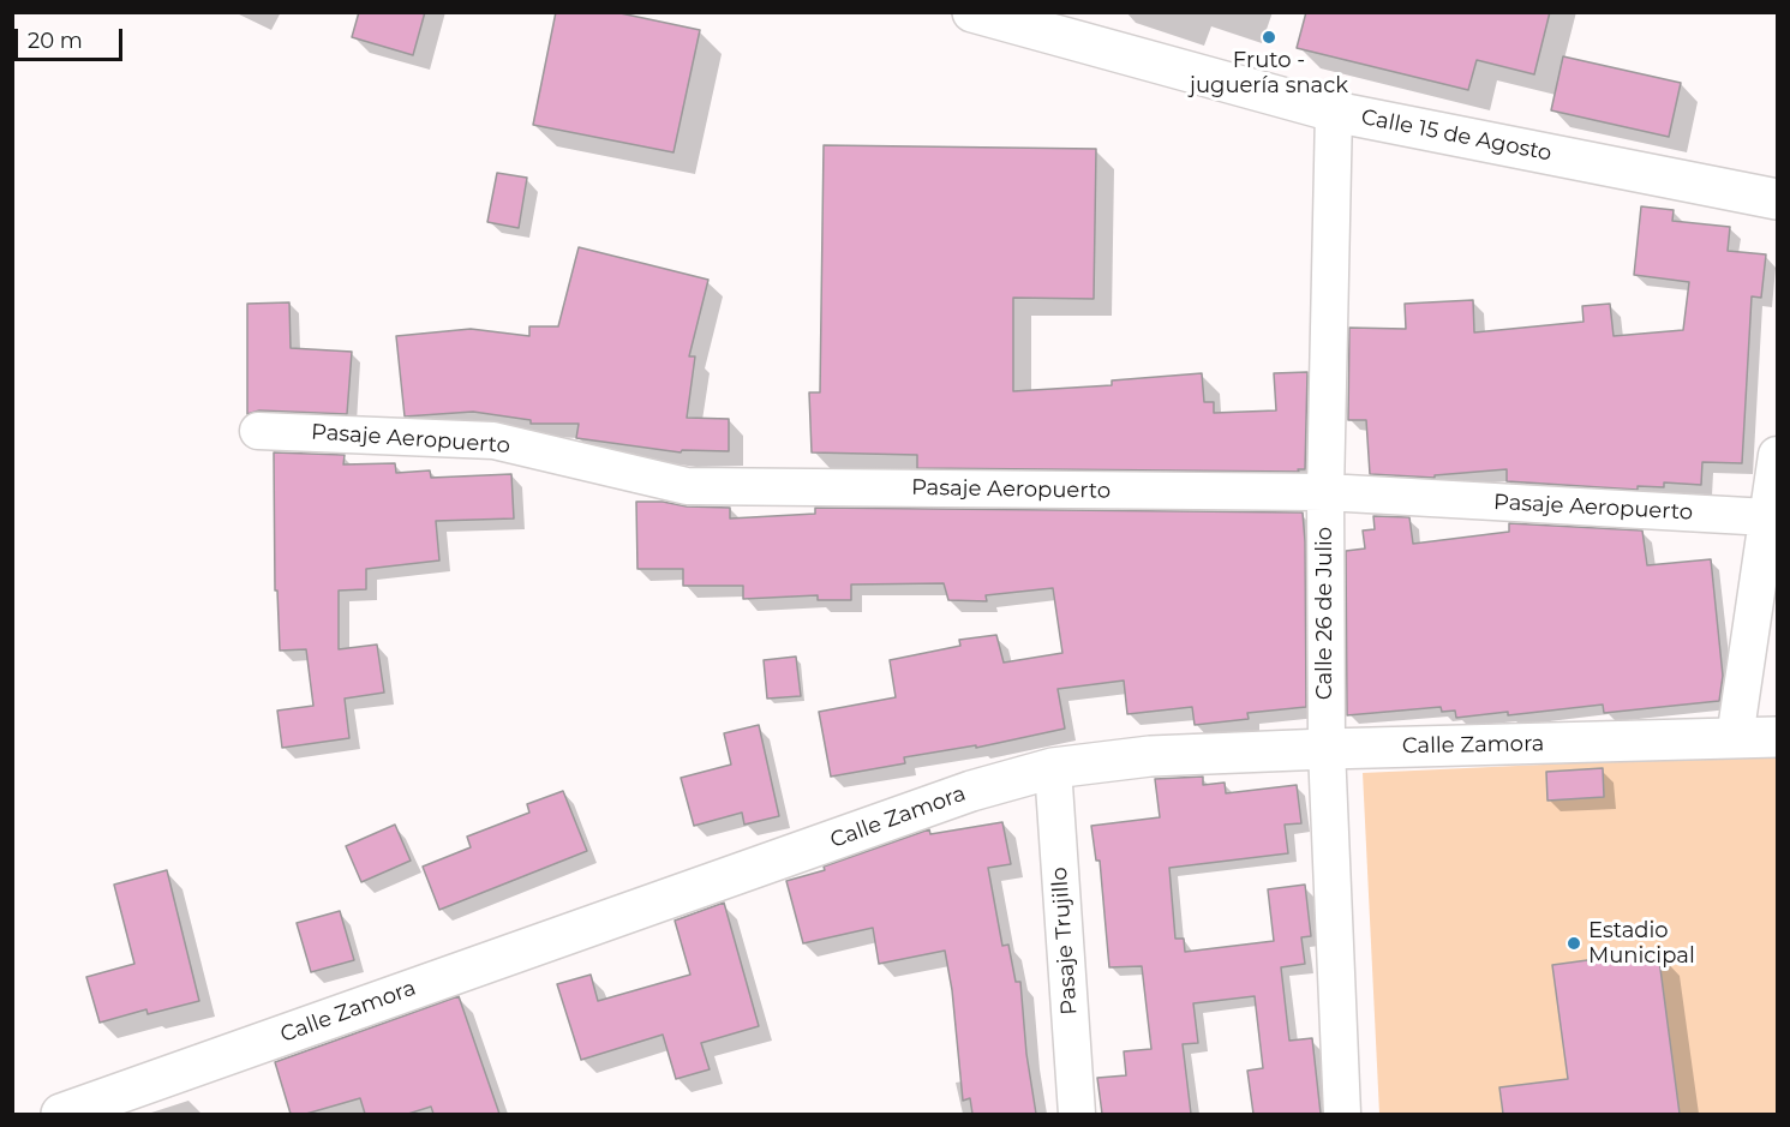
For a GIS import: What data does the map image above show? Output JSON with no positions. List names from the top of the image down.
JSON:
{
  "streets": {
    "street": [
      "Calle 15 de Agosto",
      "Pasaje Aeropuerto",
      "Calle 26 de Julio",
      "Calle Zamora",
      "Pasaje Trujillo"
    ]
  },
  "crossings": [
    ["Calle 15 de Agosto", "Calle 26 de Julio"],
    ["Pasaje Aeropuerto", "Calle 26 de Julio"],
    ["Calle 26 de Julio", "Calle Zamora"],
    ["Calle Zamora", "Pasaje Trujillo"]
  ],
  "places": ["Fruto - juguería snack", "Estadio Municipal"],
  "scale_bar": "20 m"
}
